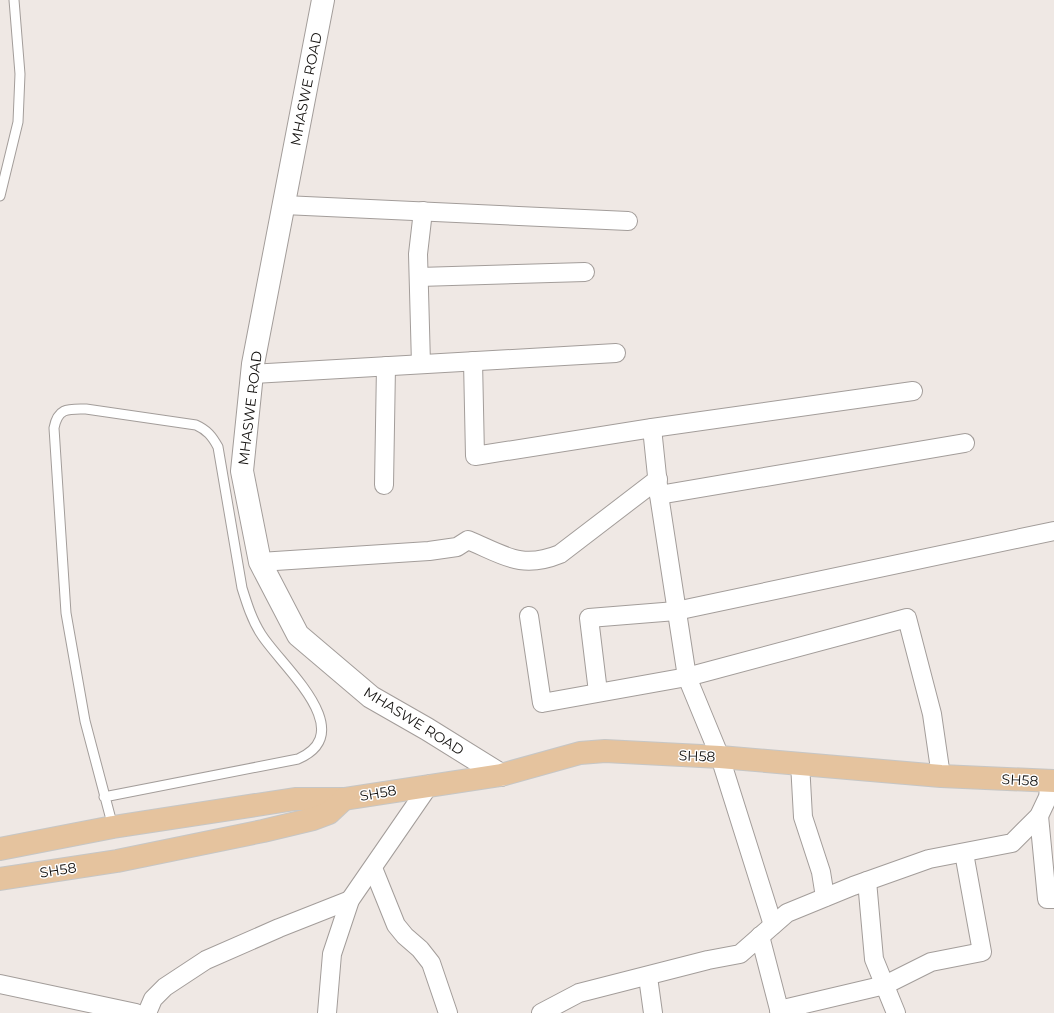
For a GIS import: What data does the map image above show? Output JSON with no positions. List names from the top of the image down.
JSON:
{
  "streets": {
    "main road": ["SH58"],
    "street": ["MHASWE ROAD"]
  },
  "crossings": [
    ["MHASWE ROAD", "SH58"]
  ]
}
